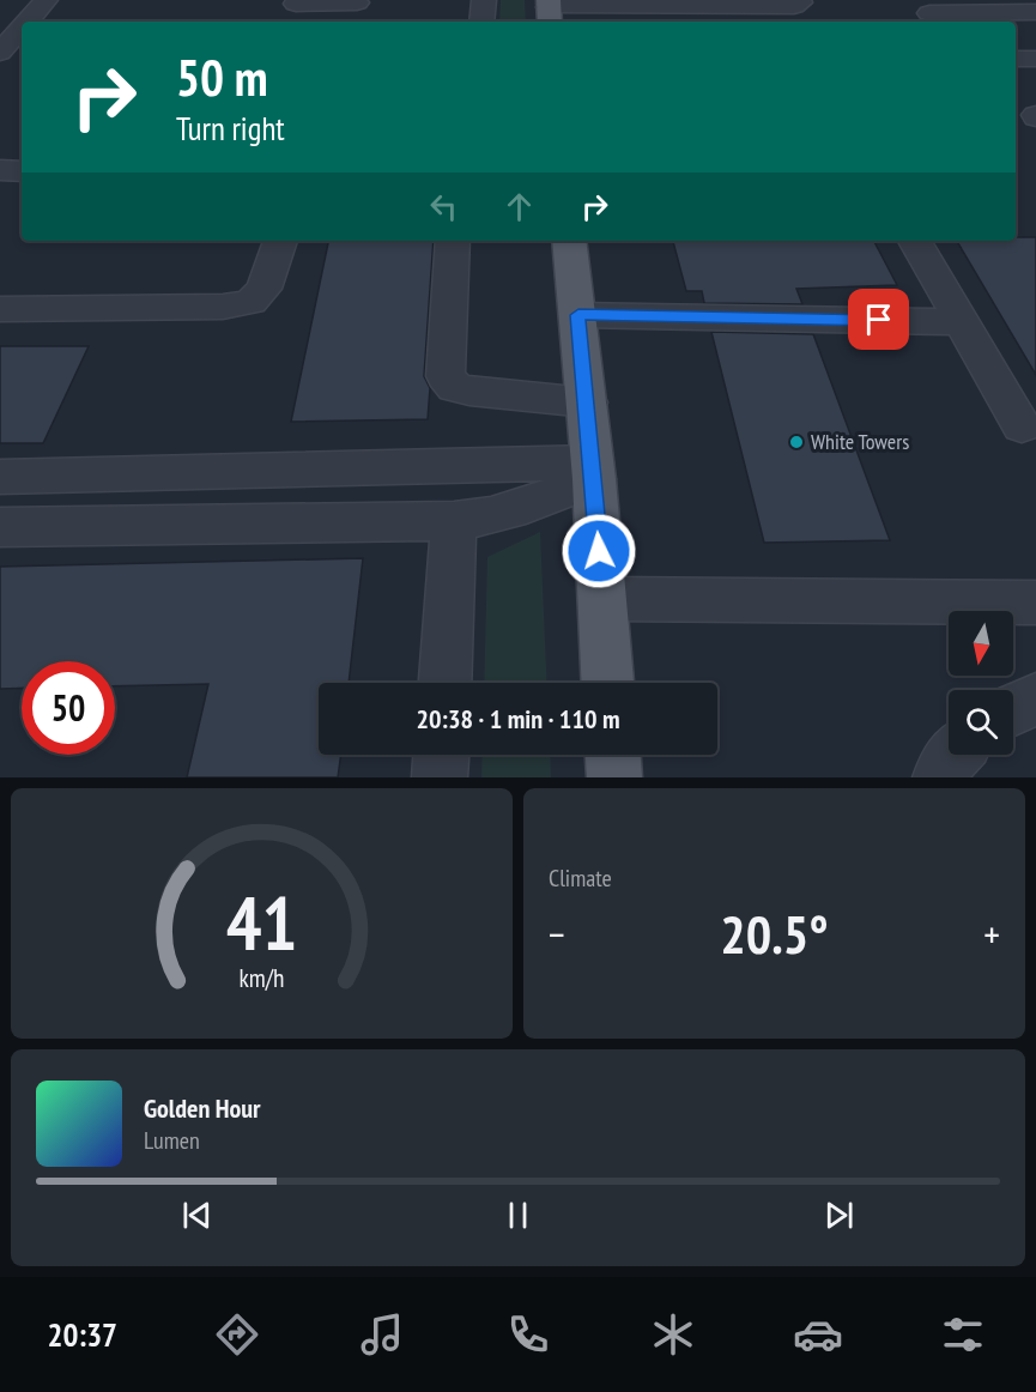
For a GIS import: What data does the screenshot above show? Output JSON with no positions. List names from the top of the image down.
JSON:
{
  "places": ["White Towers"],
  "north": "bottom",
  "page": {
    "turn": ["50 m", "Turn right"],
    "limit": "50",
    "trip": "20:38 · 1 min · 110 m",
    "tile": "Climate",
    "heat": ["−", "20.5°", "+"],
    "song": ["Golden Hour", "Lumen"],
    "tabs": "20:37",
    "gauge": ["41", "km/h"]
  }
}
